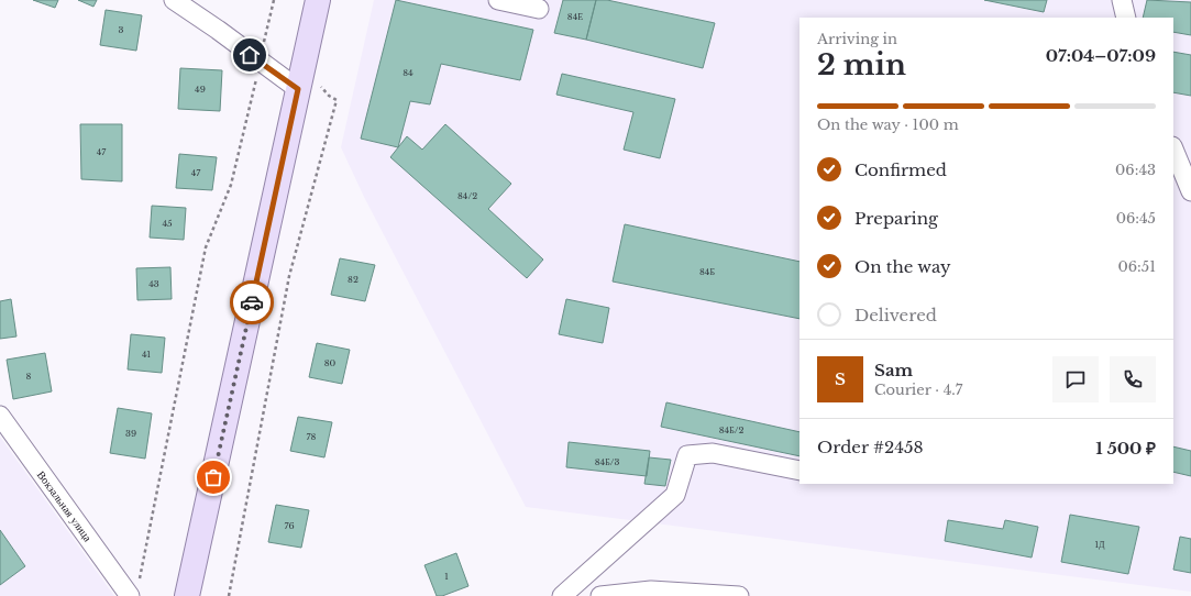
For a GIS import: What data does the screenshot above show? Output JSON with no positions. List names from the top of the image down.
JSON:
{
  "streets": {
    "street": ["Вокзальная улица"]
  },
  "house_numbers": [
    "84Е",
    "3",
    "84",
    "49",
    "47",
    "47",
    "84/2",
    "45",
    "84Б",
    "82",
    "43",
    "41",
    "80",
    "8",
    "84Б/2",
    "39",
    "78",
    "84Б/3",
    "76",
    "1Д",
    "1"
  ],
  "page": {
    "heading": ["2 min", "Arriving in", "07:04–07:09"],
    "panel": [
      "Sam",
      "Courier · 4.7",
      "Order #2458",
      "1 500 ₽"
    ],
    "bar": "On the way · 100 m",
    "list": [
      ["Confirmed", "06:43"],
      ["Preparing", "06:45"],
      ["On the way", "06:51"],
      "Delivered"
    ],
    "round": "S"
  }
}
